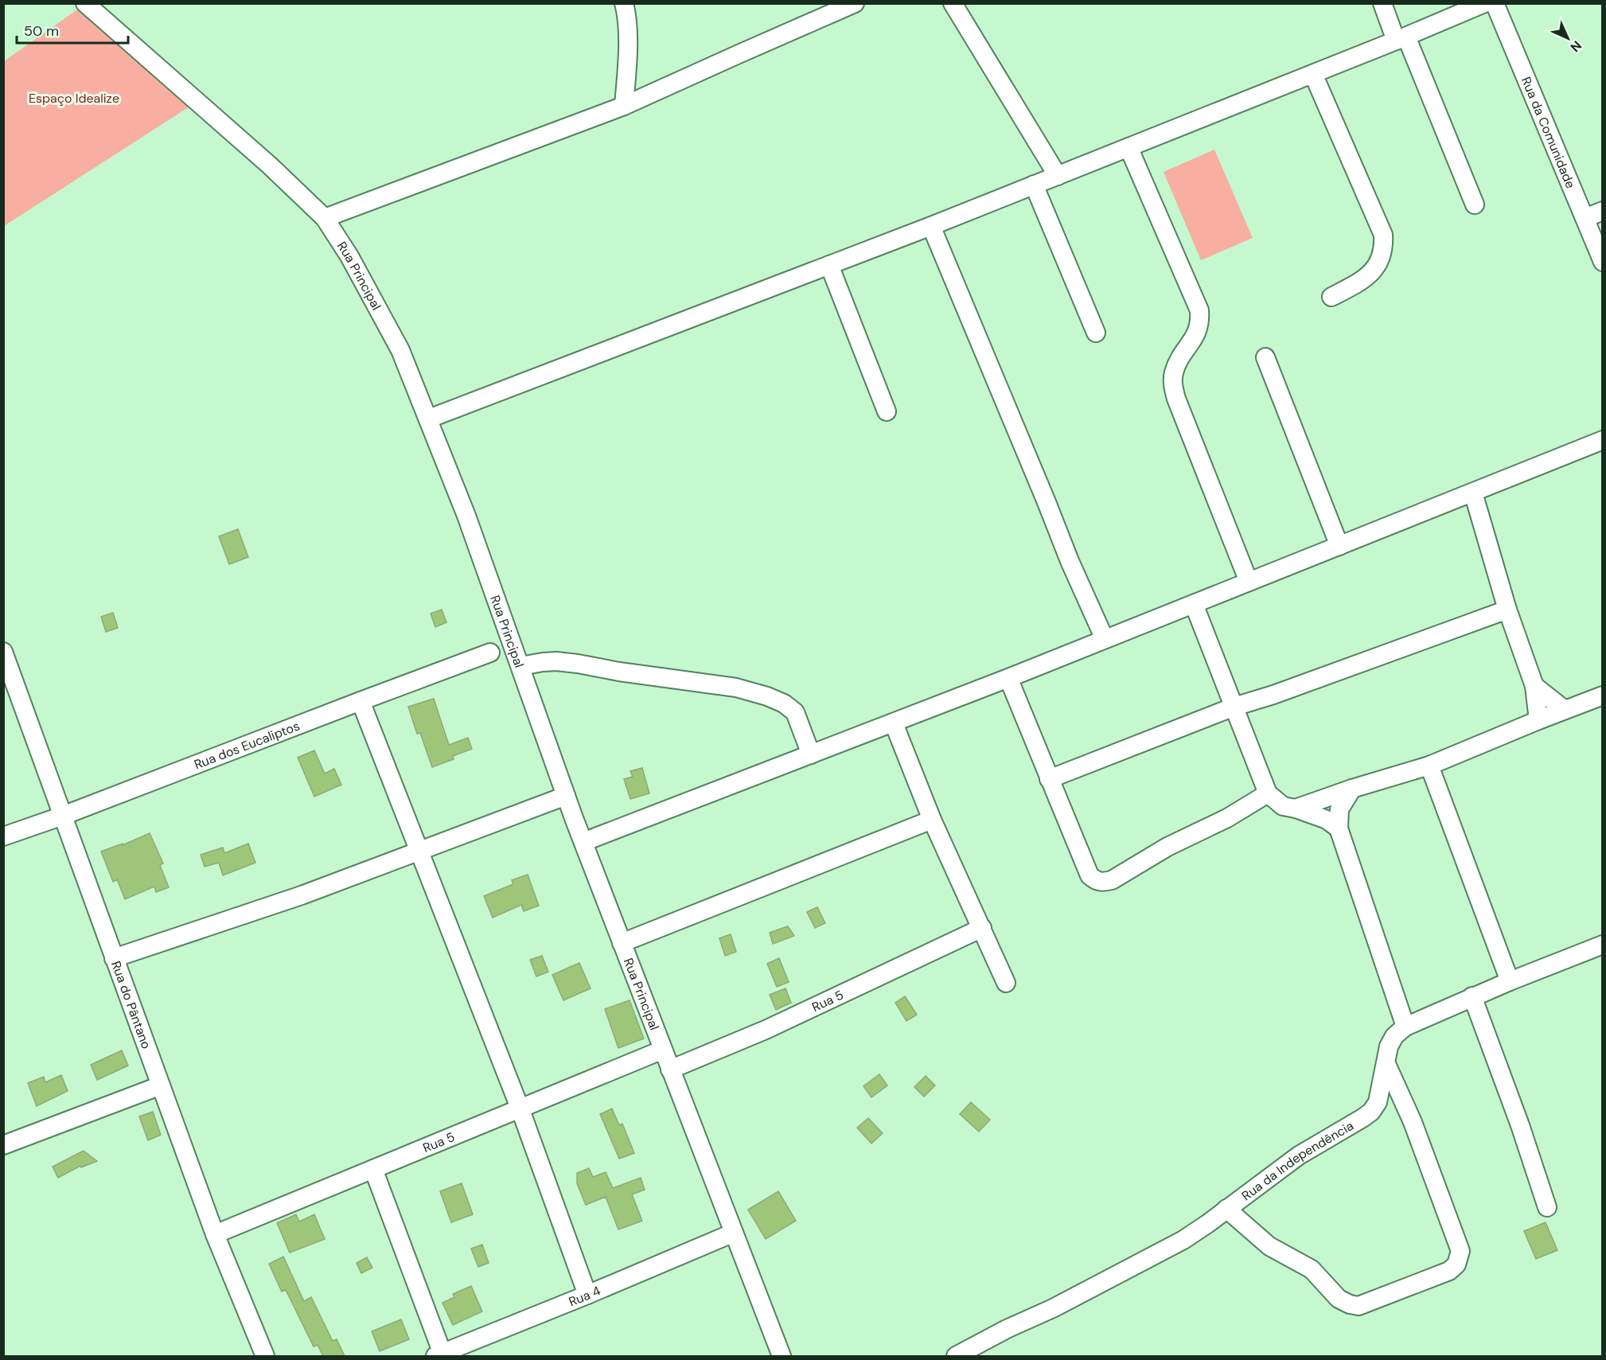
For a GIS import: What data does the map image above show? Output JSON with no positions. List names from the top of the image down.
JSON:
{
  "streets": {
    "street": [
      "Rua da Comunidade",
      "Rua Principal",
      "Rua dos Eucaliptos",
      "Rua 5",
      "Rua do Pântano",
      "Rua da Independência",
      "Rua 4"
    ]
  },
  "crossings": [
    ["Rua Principal", "Rua 5"],
    ["Rua Principal", "Rua 4"],
    ["Rua dos Eucaliptos", "Rua do Pântano"],
    ["Rua 5", "Rua do Pântano"]
  ],
  "parks": ["Espaço Idealize"],
  "scale_bar": "50 m",
  "north": "bottom right"
}
